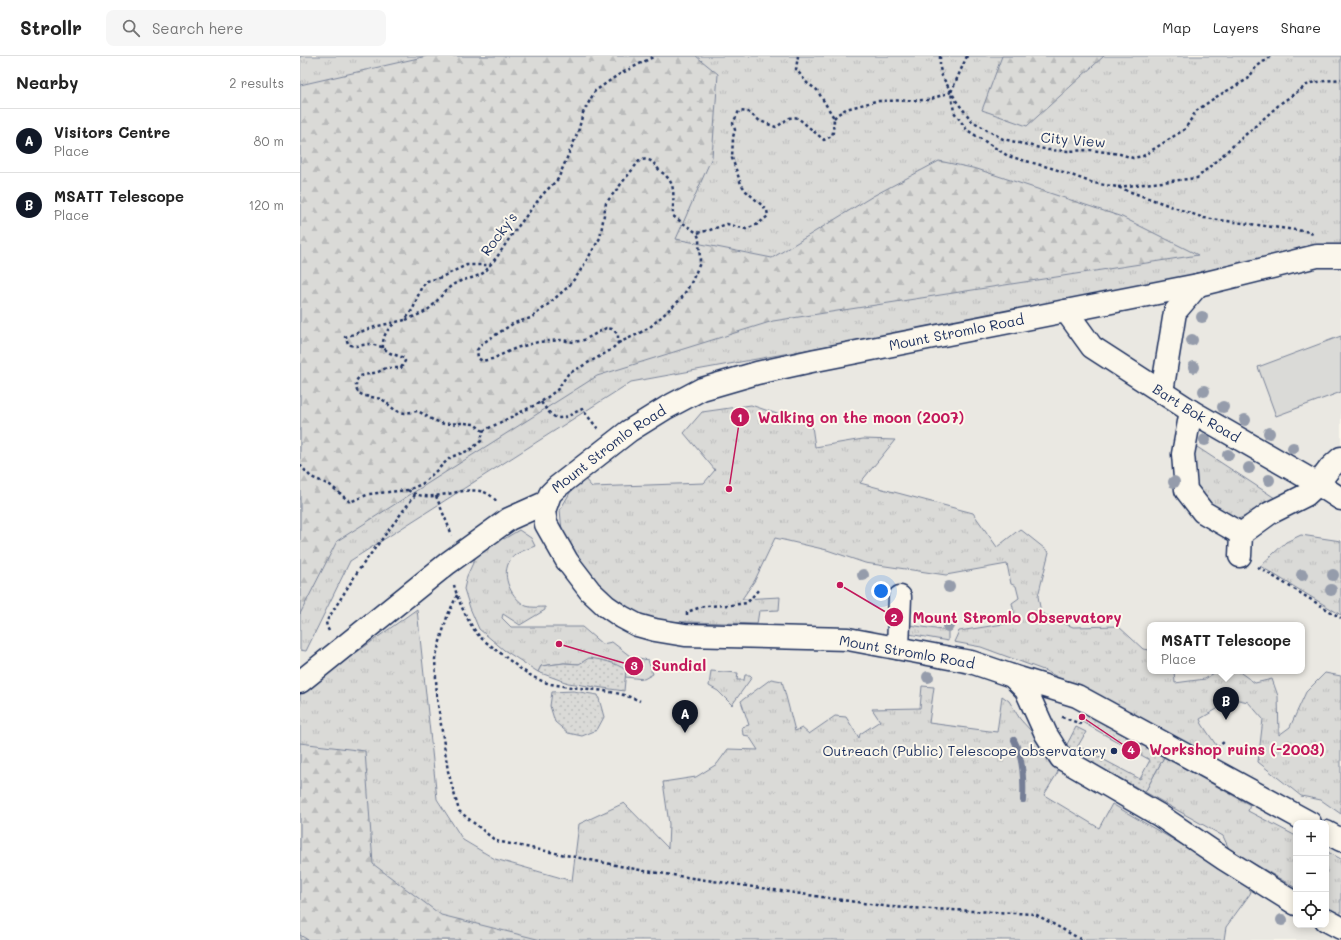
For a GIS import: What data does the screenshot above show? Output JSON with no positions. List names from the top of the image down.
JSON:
{
  "streets": {
    "street": ["Mount Stromlo Road", "Bart Bok Road"],
    "path": ["City View", "Rocky's"]
  },
  "crossings": [
    ["Mount Stromlo Road", "Bart Bok Road"]
  ],
  "places": [
    "Walking on the moon (2007)",
    "Mount Stromlo Observatory",
    "Sundial",
    "Workshop ruins (-2003)",
    "Outreach (Public) Telescope observatory"
  ],
  "page": {
    "header": "Strollr",
    "search": "Search here",
    "nav": ["Map", "Layers", "Share"],
    "heading": ["Nearby", "2 results"],
    "list": [
      {
        "mark": "A",
        "name": "Visitors Centre",
        "note": "Place",
        "value": "80 m"
      },
      {
        "mark": "B",
        "name": "MSATT Telescope",
        "note": "Place",
        "value": "120 m"
      }
    ],
    "popup": ["MSATT Telescope", "Place"],
    "pins": ["B", "A"],
    "map_buttons": ["+", "−"]
  }
}
